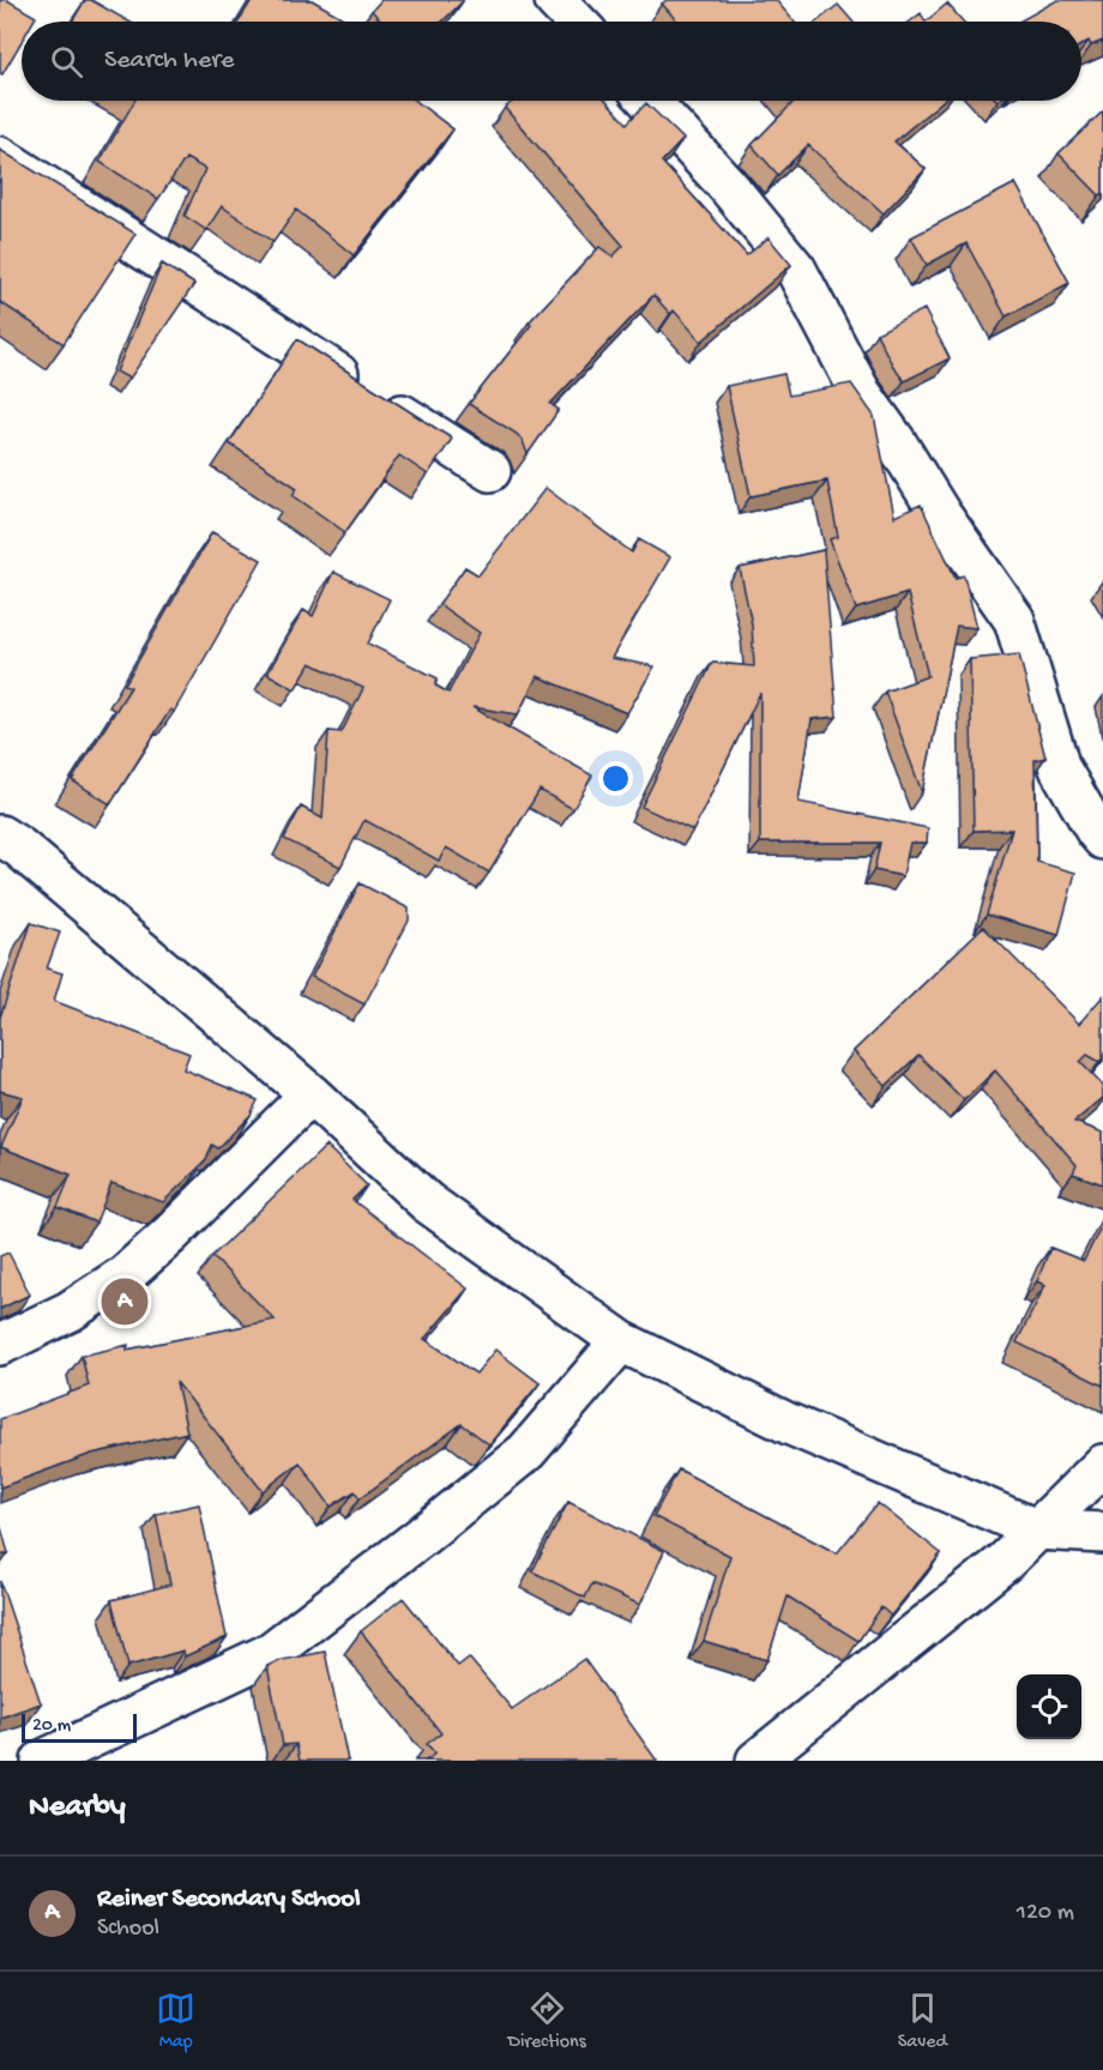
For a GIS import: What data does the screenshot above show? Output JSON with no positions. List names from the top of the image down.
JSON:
{
  "scale_bar": "20 m",
  "page": {
    "search": "Search here",
    "pins": "A",
    "scale": "20 m",
    "heading": "Nearby",
    "list": [
      {
        "mark": "A",
        "name": "Reiner Secondary School",
        "note": "School",
        "value": "120 m"
      }
    ],
    "nav": ["Map", "Directions", "Saved"]
  }
}
